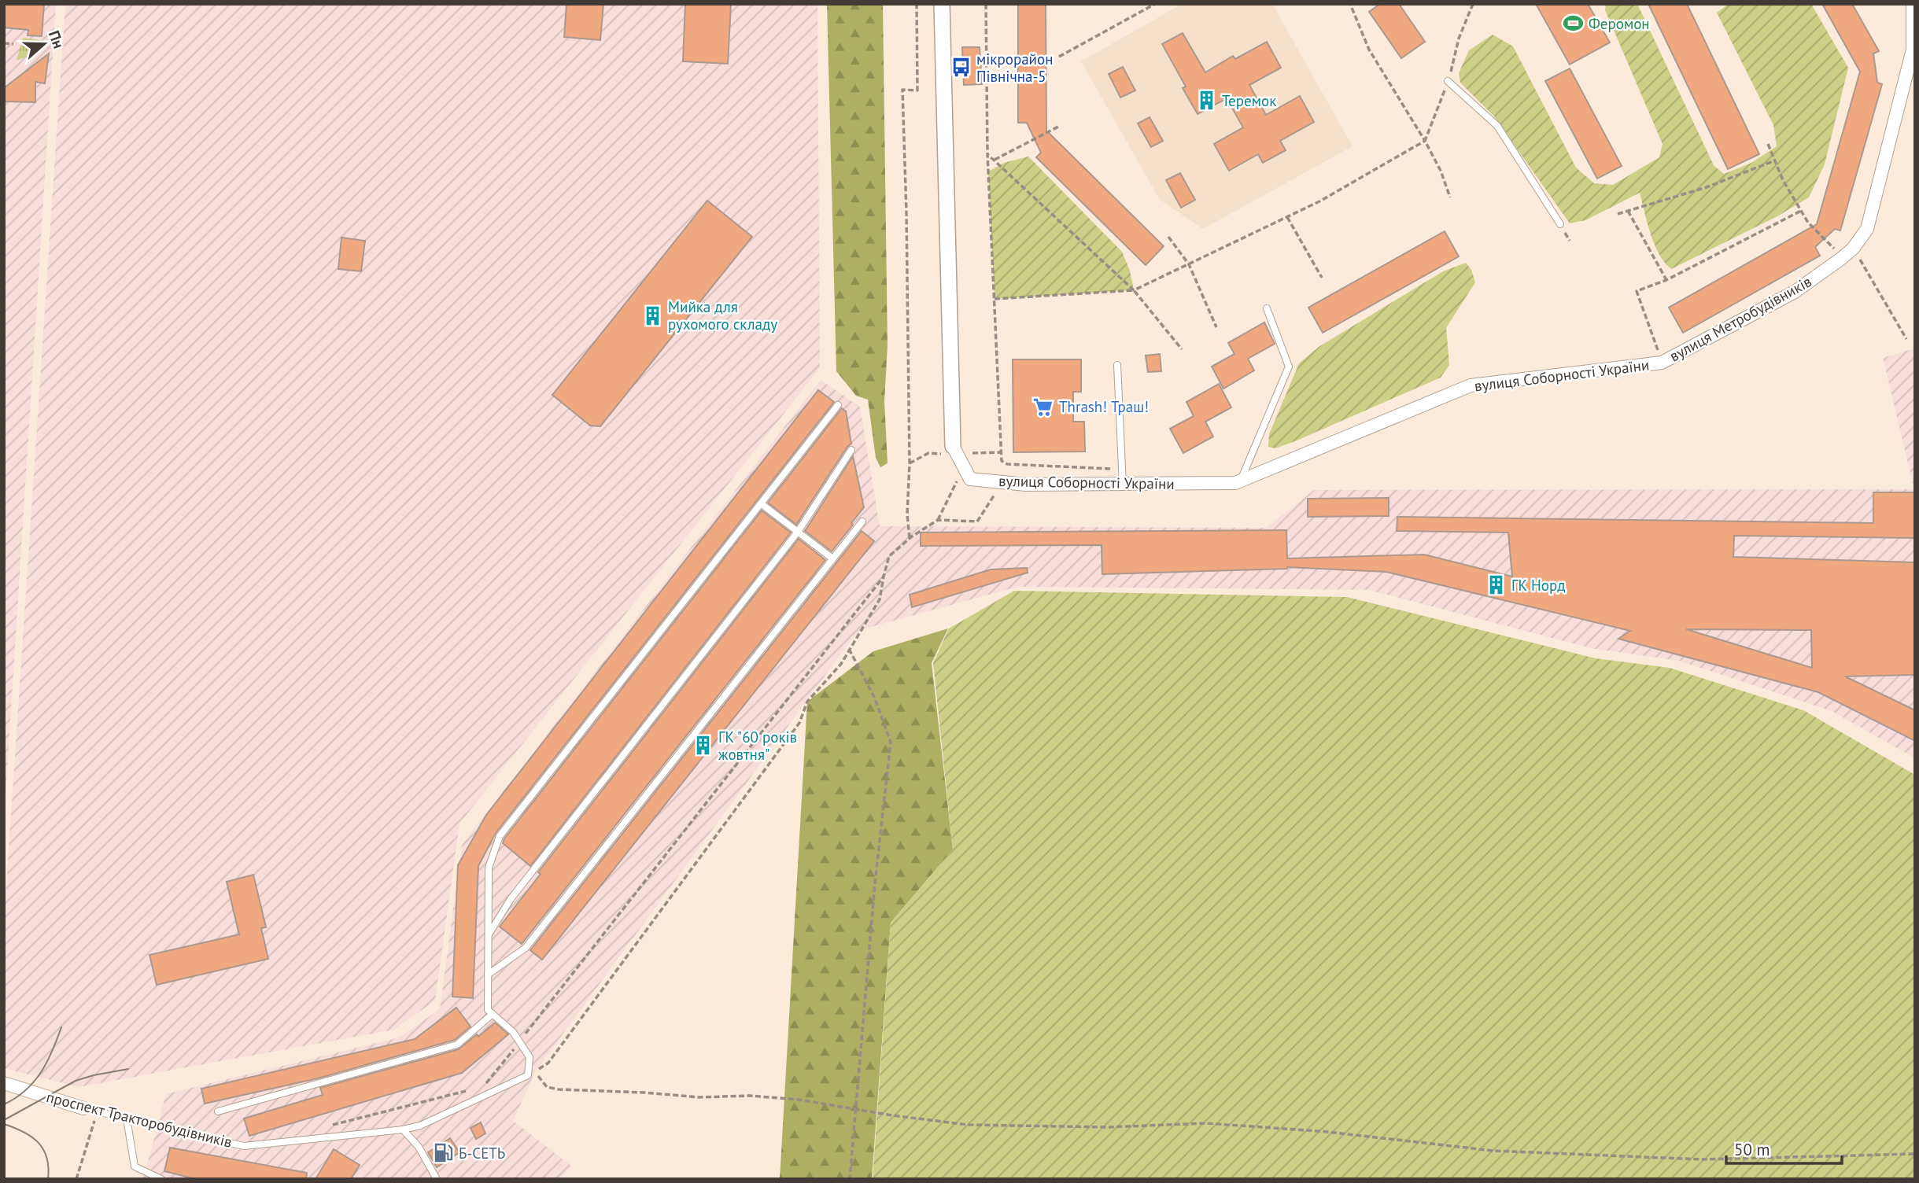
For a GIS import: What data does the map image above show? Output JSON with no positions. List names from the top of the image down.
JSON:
{
  "streets": {
    "street": ["вулиця Метробудівників", "вулиця Соборності України", "проспект Тракторобудівників"]
  },
  "crossings": [
    ["вулиця Метробудівників", "вулиця Соборності України"]
  ],
  "places": {
    "sports": ["Феромон"],
    "bus stop": ["мікрорайон Північна-5"],
    "building": [
      "Теремок",
      "Мийка для рухомого складу",
      "ГК Норд",
      "ГК \"60 років жовтня\""
    ],
    "supermarket": ["Thrash! Траш!"],
    "fuel station": ["Б-СЕТЬ"]
  },
  "scale_bar": "50 m",
  "north": "right"
}
